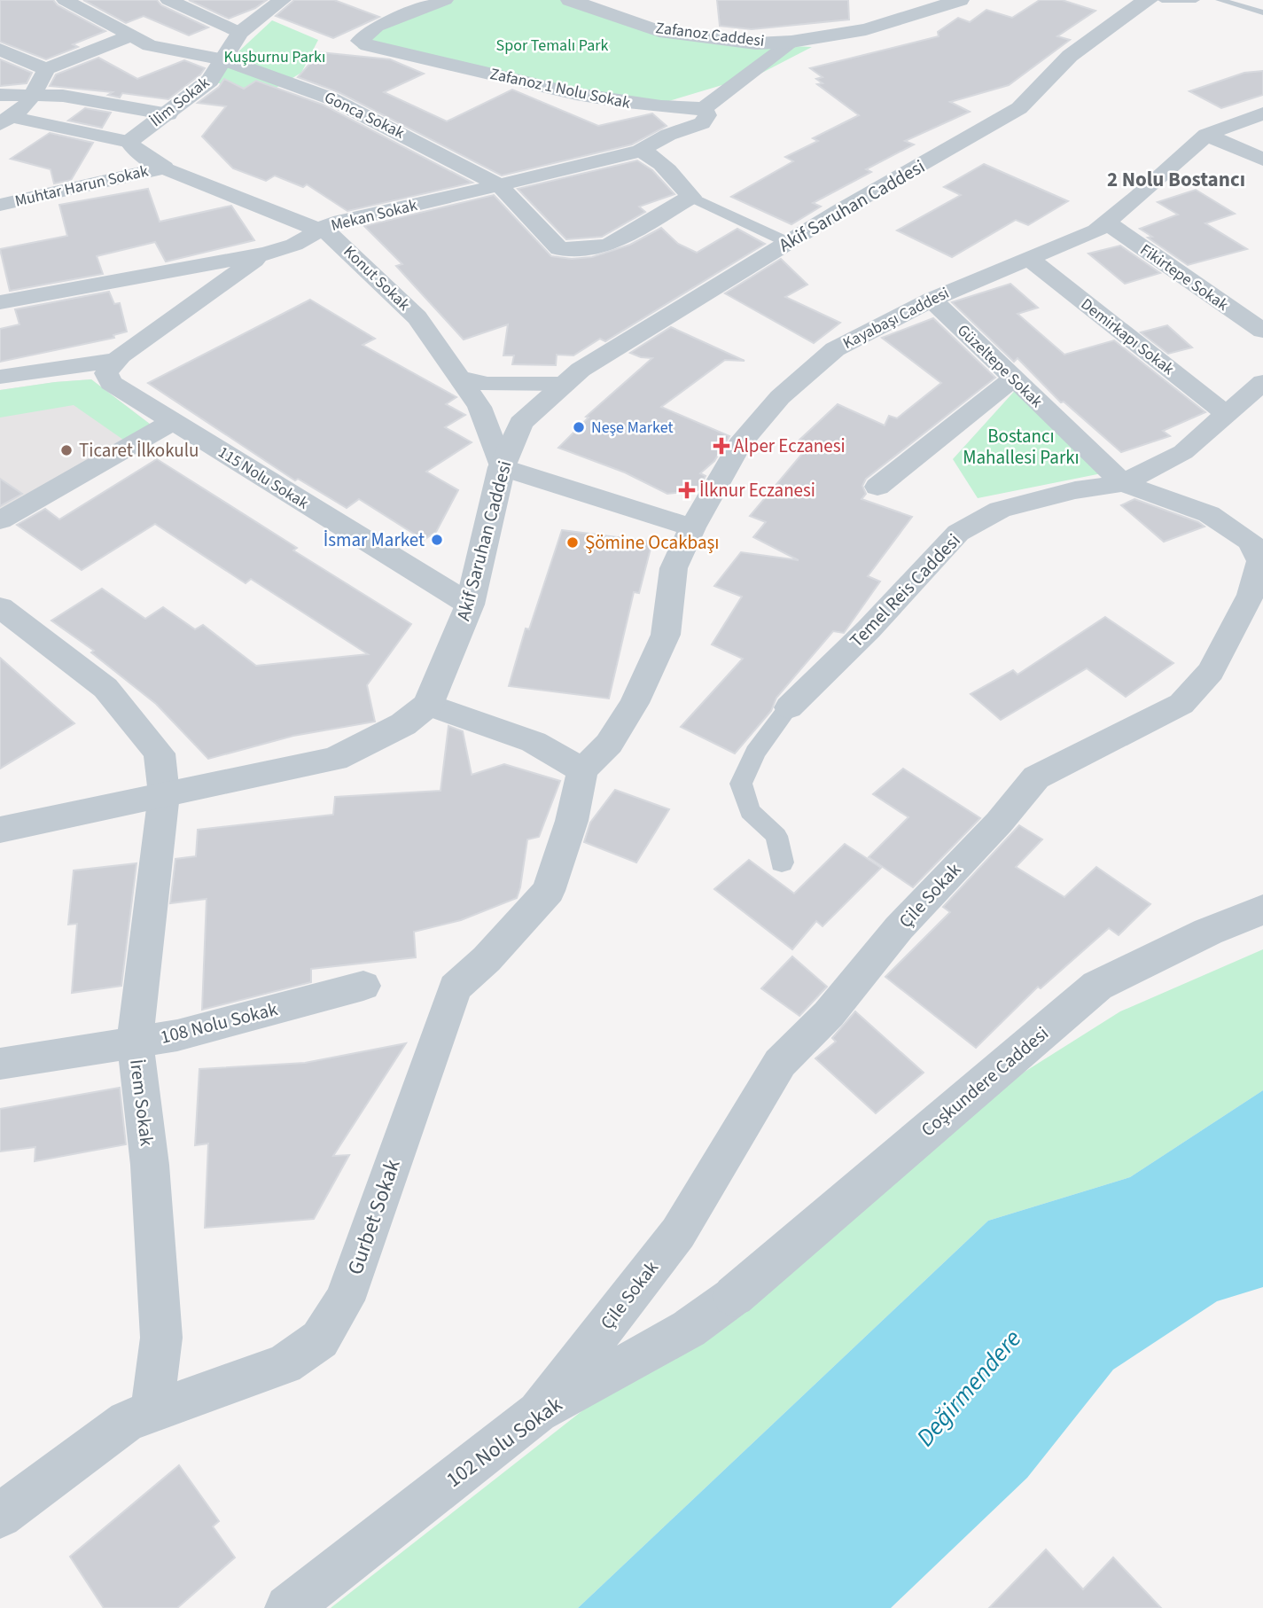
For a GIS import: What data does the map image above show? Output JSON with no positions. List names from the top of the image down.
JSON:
{
  "streets": {
    "street": [
      "Zafanoz Caddesi",
      "Zafanoz 1 Nolu Sokak",
      "İlim Sokak",
      "Gonca Sokak",
      "Muhtar Harun Sokak",
      "Akif Saruhan Caddesi",
      "Mekan Sokak",
      "Fikirtepe Sokak",
      "Konut Sokak",
      "Kayabaşı Caddesi",
      "Demirkapı Sokak",
      "Güzeltepe Sokak",
      "115 Nolu Sokak",
      "Temel Reis Caddesi",
      "Çile Sokak",
      "108 Nolu Sokak",
      "Coşkundere Caddesi",
      "İrem Sokak",
      "Gurbet Sokak",
      "102 Nolu Sokak"
    ]
  },
  "crossings": [
    ["İlim Sokak", "Gonca Sokak"],
    ["Gonca Sokak", "Mekan Sokak"],
    ["Muhtar Harun Sokak", "Konut Sokak"],
    ["Akif Saruhan Caddesi", "Konut Sokak"],
    ["Akif Saruhan Caddesi", "115 Nolu Sokak"],
    ["Akif Saruhan Caddesi", "İrem Sokak"],
    ["Mekan Sokak", "Konut Sokak"],
    ["Fikirtepe Sokak", "Kayabaşı Caddesi"],
    ["Kayabaşı Caddesi", "Demirkapı Sokak"],
    ["Kayabaşı Caddesi", "Güzeltepe Sokak"],
    ["Kayabaşı Caddesi", "Gurbet Sokak"],
    ["Demirkapı Sokak", "Temel Reis Caddesi"],
    ["Güzeltepe Sokak", "Temel Reis Caddesi"],
    ["Güzeltepe Sokak", "Çile Sokak"],
    ["Temel Reis Caddesi", "Çile Sokak"],
    ["Çile Sokak", "102 Nolu Sokak"],
    ["108 Nolu Sokak", "İrem Sokak"],
    ["Coşkundere Caddesi", "102 Nolu Sokak"],
    ["İrem Sokak", "Gurbet Sokak"]
  ],
  "districts": ["2 Nolu Bostancı"],
  "water": ["Değirmendere"],
  "parks": ["Spor Temalı Park", "Kuşburnu Parkı", "Bostancı Mahallesi Parkı"],
  "places": {
    "other": [
      "Neşe Market",
      "Ticaret İlkokulu",
      "İsmar Market",
      "Şömine Ocakbaşı"
    ],
    "health": ["Alper Eczanesi", "İlknur Eczanesi"]
  }
}
